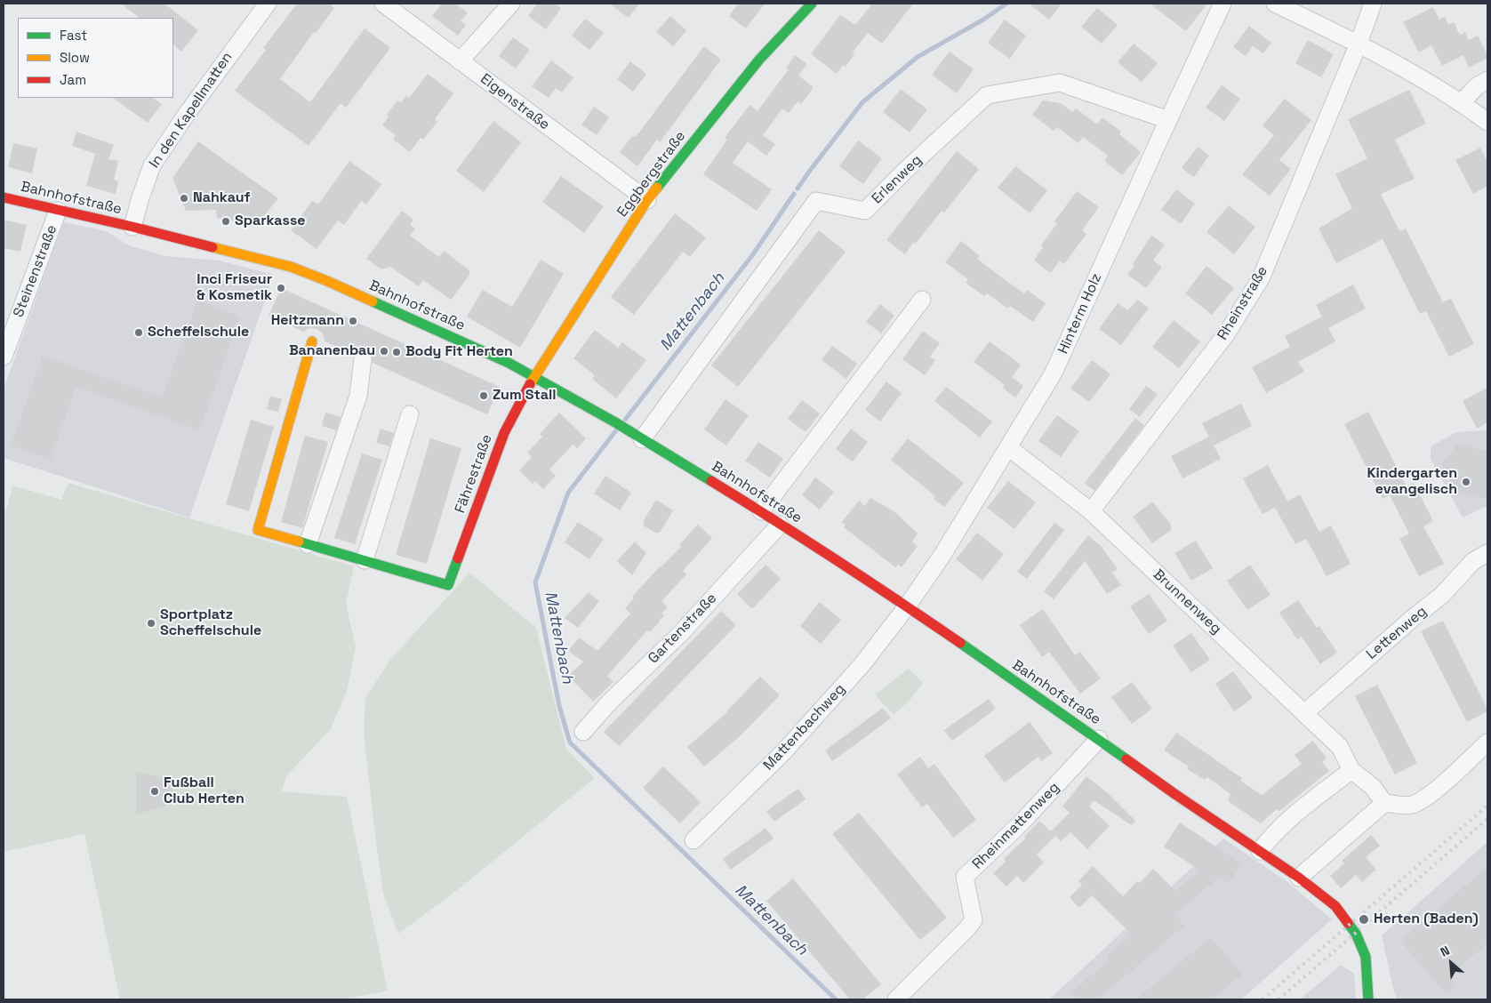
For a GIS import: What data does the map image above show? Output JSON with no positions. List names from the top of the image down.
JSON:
{
  "streets": {
    "street": [
      "Eigenstraße",
      "In den Kapellmatten",
      "Eggbergstraße",
      "Erlenweg",
      "Bahnhofstraße",
      "Steinenstraße",
      "Rheinstraße",
      "Hinterm Holz",
      "Fährestraße",
      "Brunnenweg",
      "Gartenstraße",
      "Lettenweg",
      "Mattenbachweg",
      "Rheinmattenweg"
    ]
  },
  "crossings": [
    ["Eigenstraße", "Eggbergstraße"],
    ["In den Kapellmatten", "Bahnhofstraße"],
    ["Eggbergstraße", "Bahnhofstraße"],
    ["Eggbergstraße", "Fährestraße"],
    ["Erlenweg", "Bahnhofstraße"],
    ["Erlenweg", "Hinterm Holz"],
    ["Bahnhofstraße", "Steinenstraße"],
    ["Bahnhofstraße", "Hinterm Holz"],
    ["Bahnhofstraße", "Fährestraße"],
    ["Bahnhofstraße", "Gartenstraße"],
    ["Bahnhofstraße", "Mattenbachweg"],
    ["Bahnhofstraße", "Rheinmattenweg"],
    ["Rheinstraße", "Brunnenweg"],
    ["Hinterm Holz", "Brunnenweg"],
    ["Hinterm Holz", "Mattenbachweg"],
    ["Brunnenweg", "Lettenweg"]
  ],
  "water": ["Mattenbach"],
  "places": [
    "Nahkauf",
    "Sparkasse",
    "Inci Friseur & Kosmetik",
    "Heitzmann",
    "Scheffelschule",
    "Bananenbau",
    "Body Fit Herten",
    "Zum Stall",
    "Kindergarten evangelisch",
    "Sportplatz Scheffelschule",
    "Fußball Club Herten",
    "Herten (Baden)"
  ],
  "legend": ["Fast", "Slow", "Jam"],
  "north": "top left"
}
